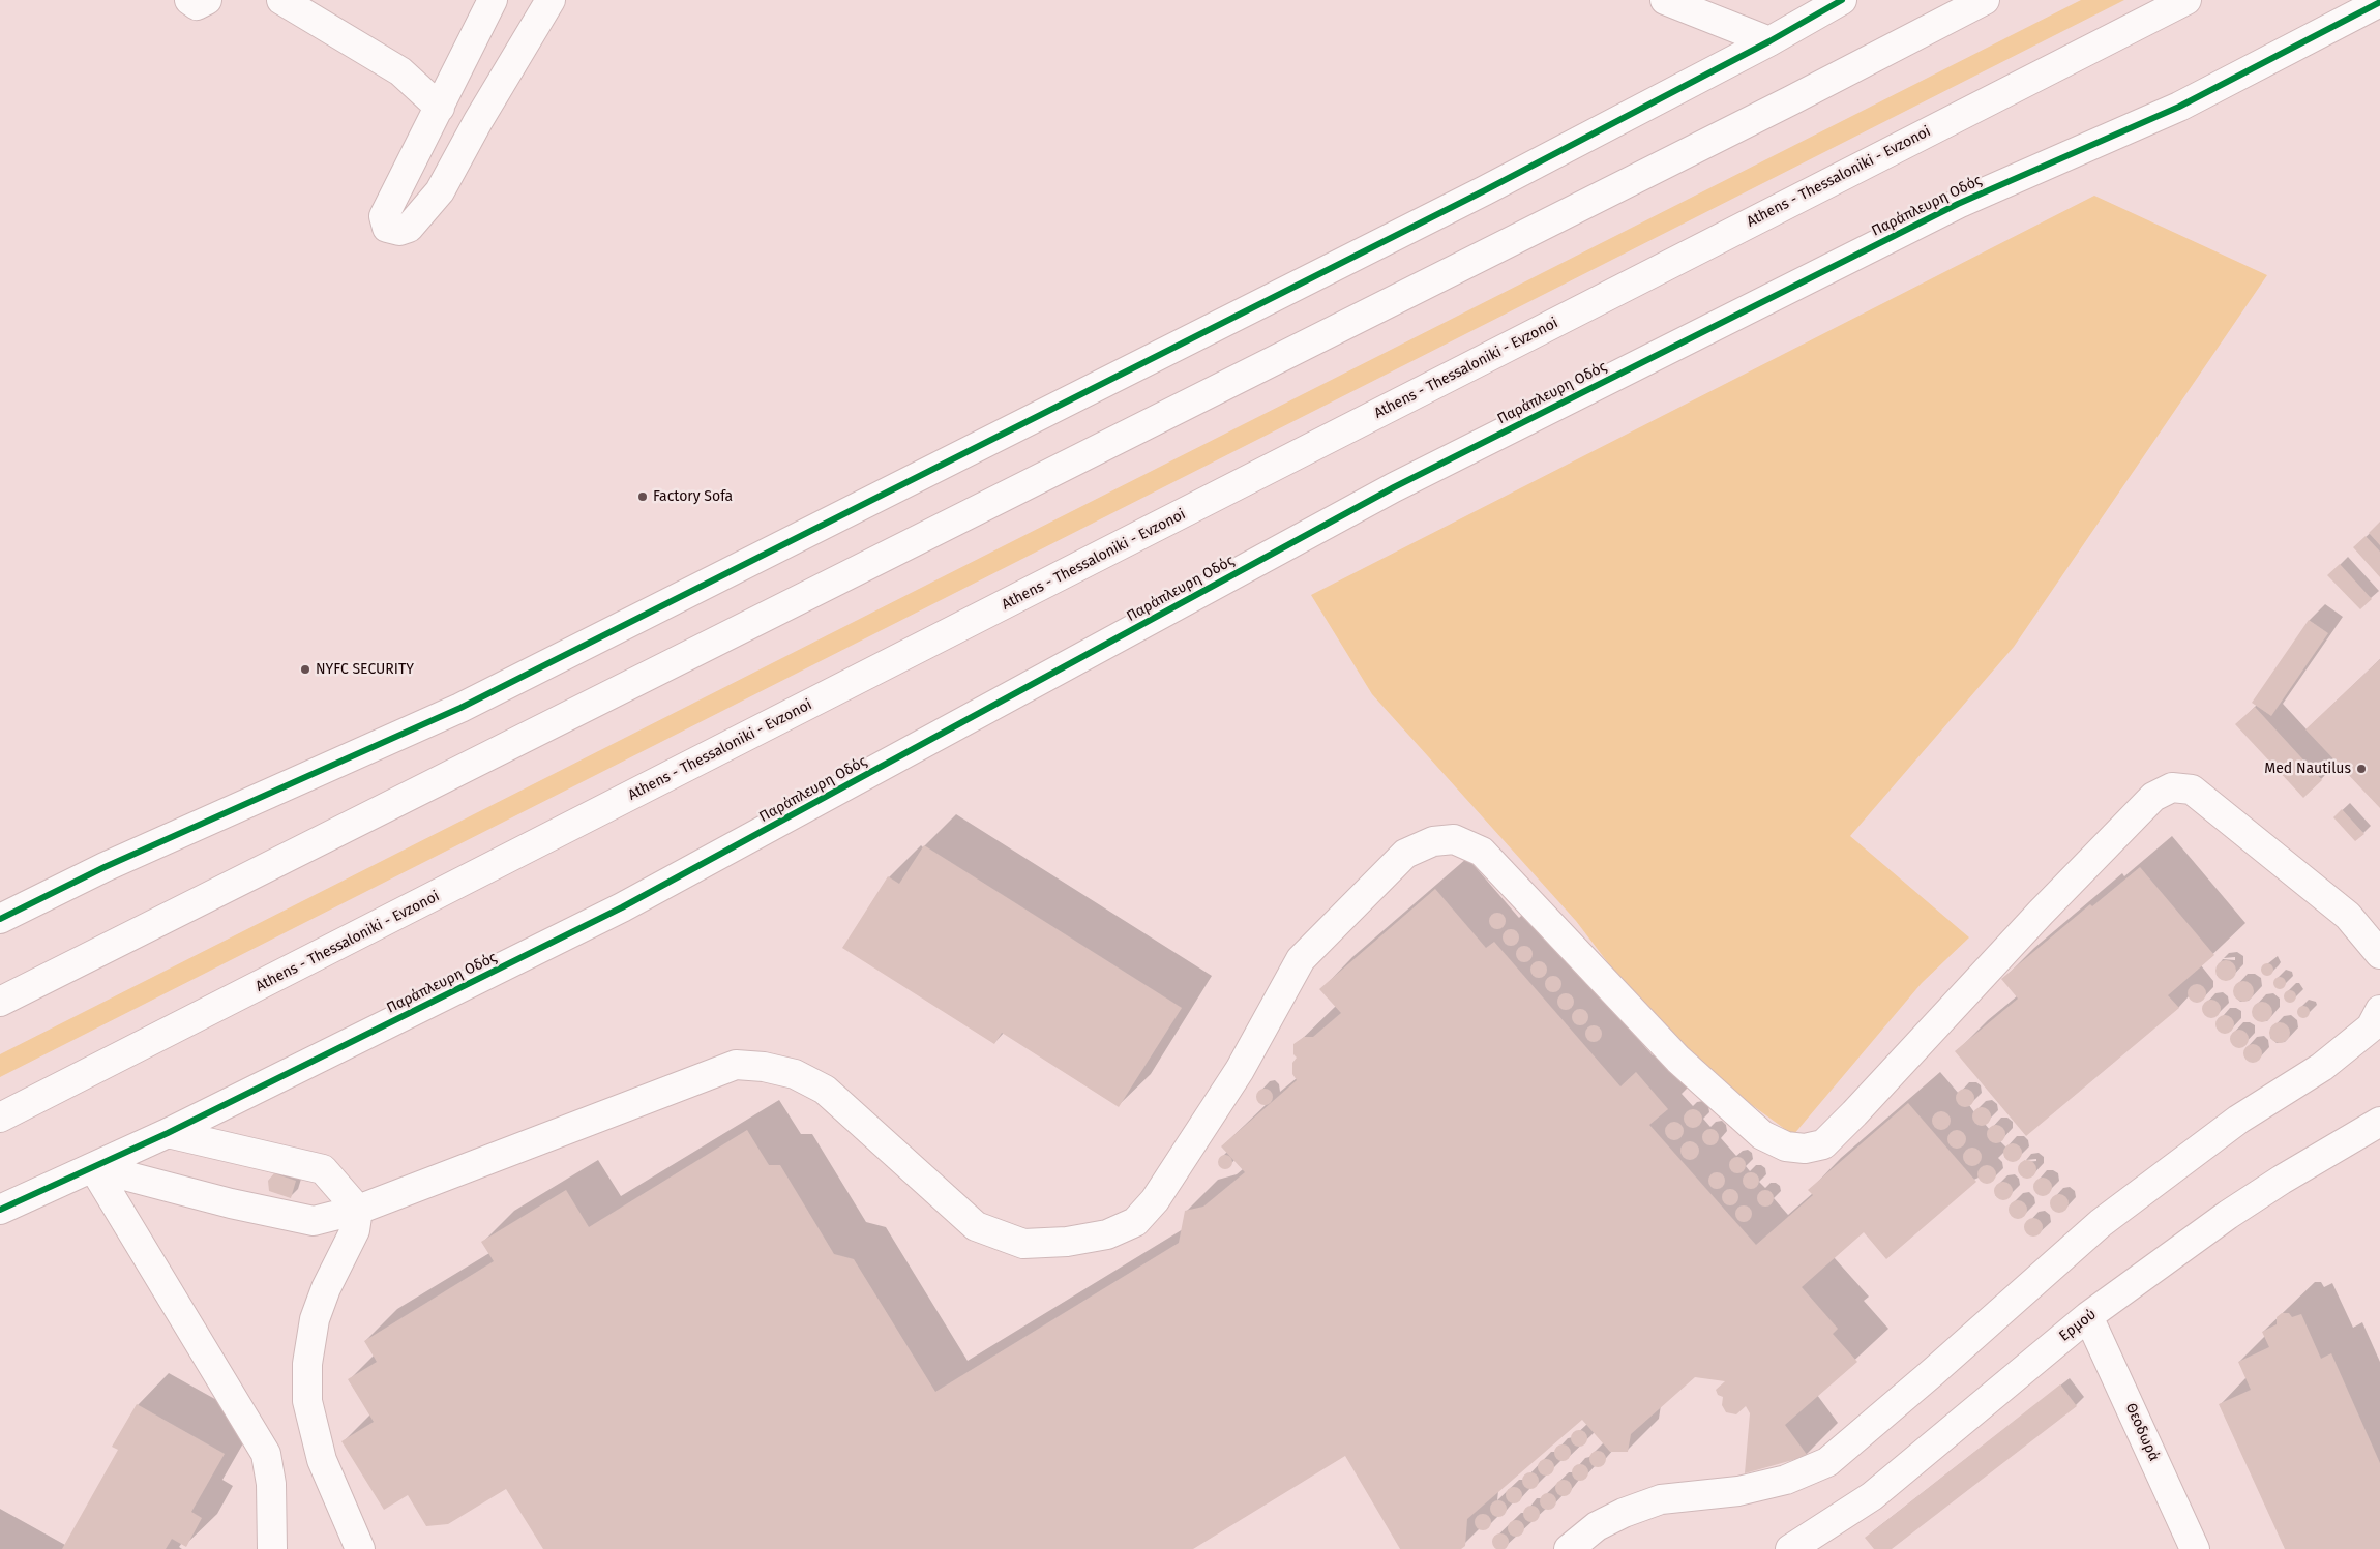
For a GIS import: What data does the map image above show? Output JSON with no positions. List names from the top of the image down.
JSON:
{
  "streets": {
    "main road": [
      "Athens - Thessaloniki - Evzonoi",
      "Παράπλευρη Οδός",
      "Ερμού",
      "Θεοδωρά"
    ]
  },
  "crossings": [
    ["Ερμού", "Θεοδωρά"]
  ],
  "places": ["Factory Sofa", "NYFC SECURITY", "Med Nautilus"]
}
